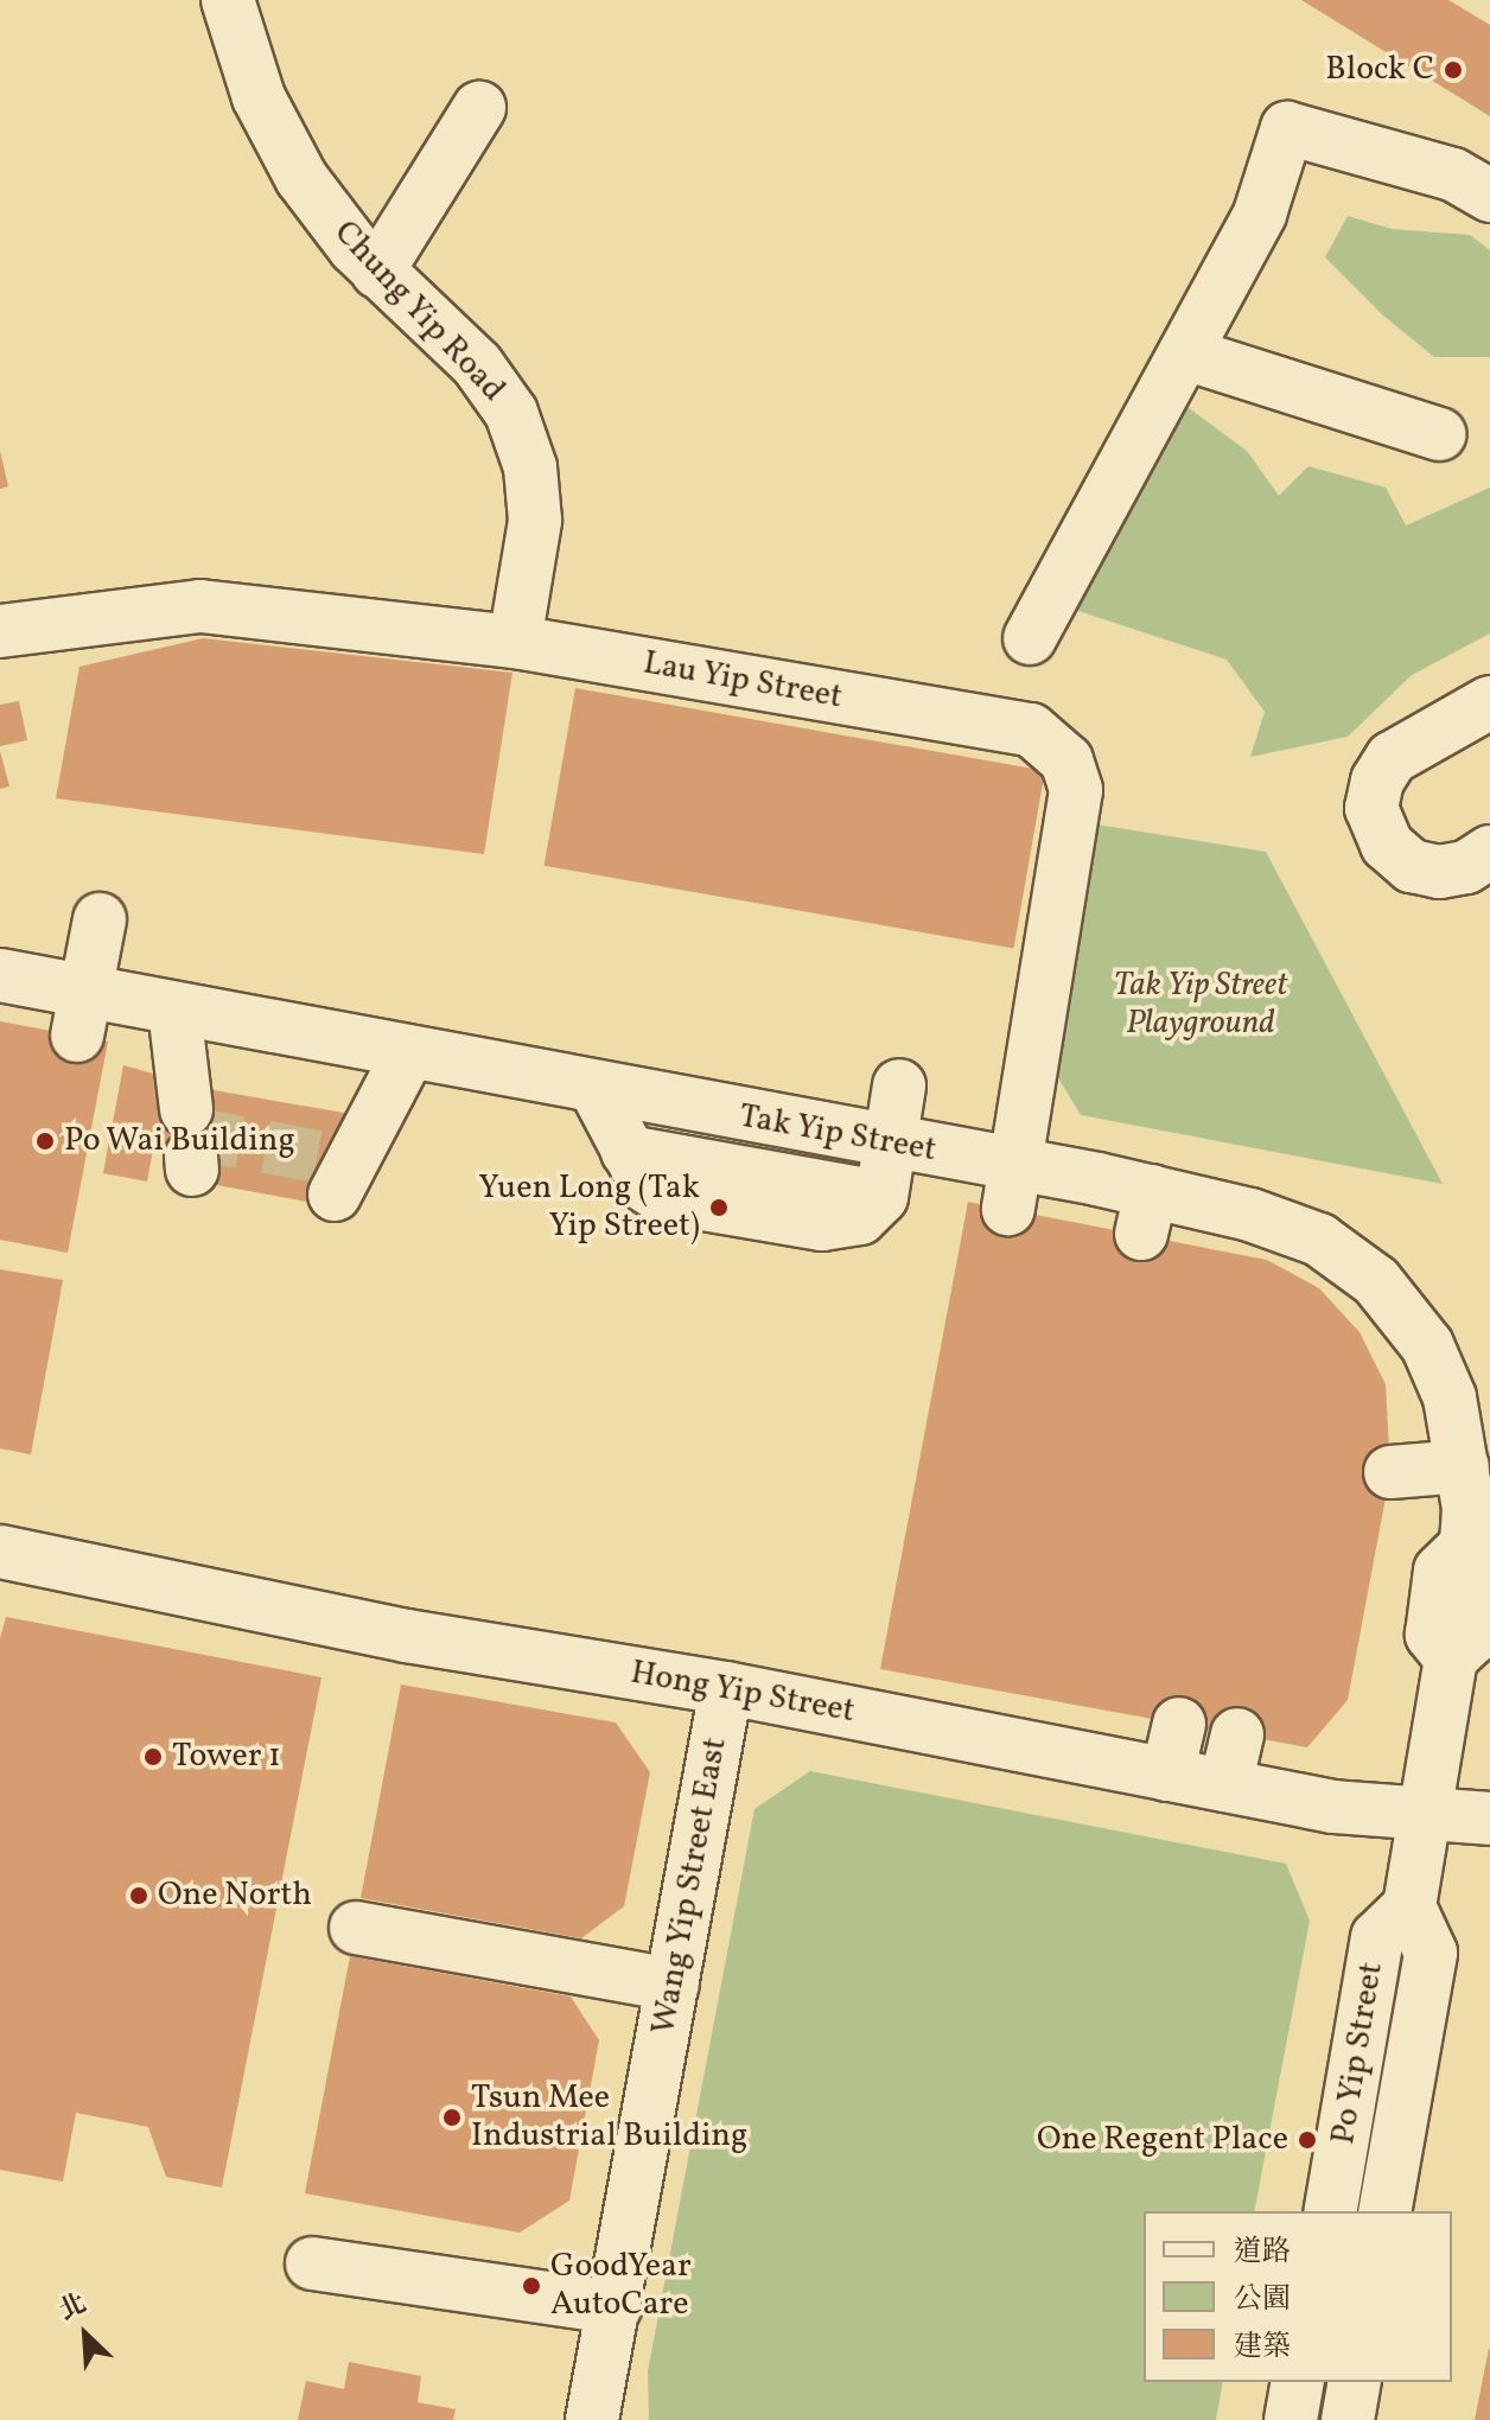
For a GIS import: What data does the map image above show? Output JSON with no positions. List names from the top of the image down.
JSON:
{
  "streets": {
    "street": [
      "Chung Yip Road",
      "Lau Yip Street",
      "Tak Yip Street",
      "Hong Yip Street",
      "Wang Yip Street East",
      "Po Yip Street"
    ]
  },
  "crossings": [
    ["Chung Yip Road", "Lau Yip Street"],
    ["Lau Yip Street", "Tak Yip Street"],
    ["Tak Yip Street", "Hong Yip Street"],
    ["Hong Yip Street", "Wang Yip Street East"]
  ],
  "parks": ["Tak Yip Street Playground"],
  "places": [
    "Block C",
    "Po Wai Building",
    "Yuen Long (Tak Yip Street)",
    "Tower 1",
    "One North",
    "Tsun Mee Industrial Building",
    "One Regent Place",
    "GoodYear AutoCare"
  ],
  "legend": ["道路", "公園", "建築"],
  "north": "top left"
}
